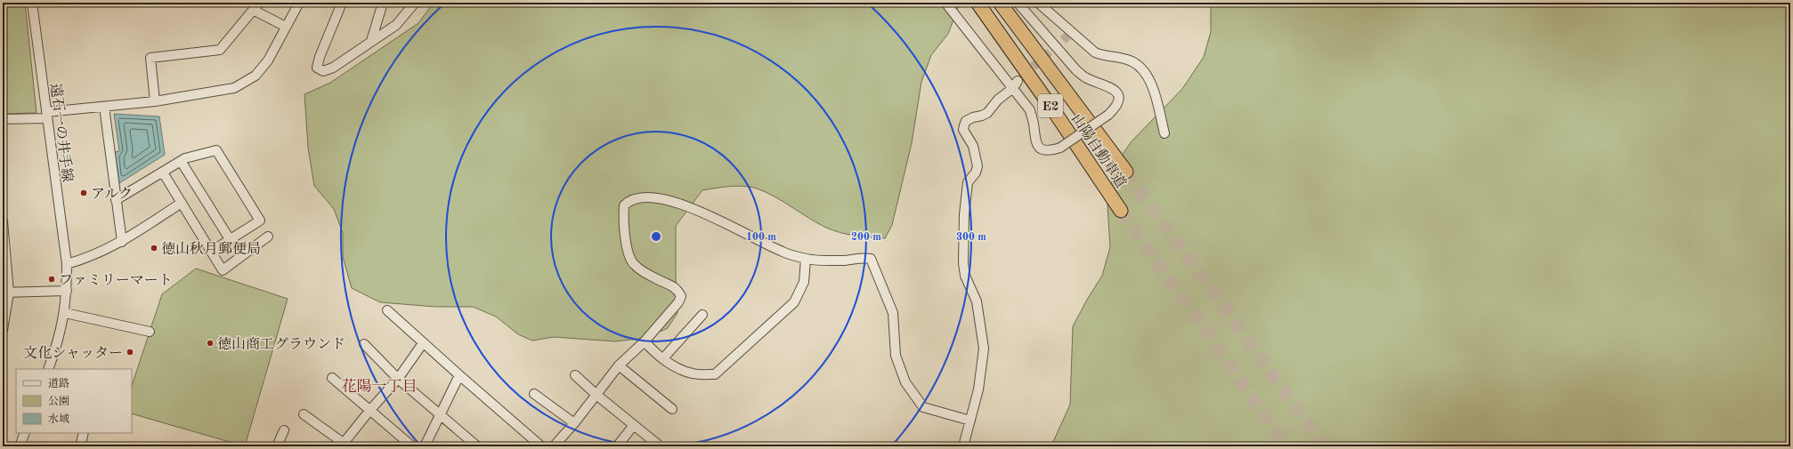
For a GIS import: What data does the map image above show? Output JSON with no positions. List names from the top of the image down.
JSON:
{
  "streets": {
    "highway": ["E2", "山陽自動車道"],
    "street": ["遠石一の井手線"]
  },
  "districts": ["花陽一丁目"],
  "places": [
    "アルク",
    "徳山秋月郵便局",
    "ファミリーマート",
    "徳山商工グラウンド",
    "文化シャッター"
  ],
  "legend": ["道路", "公園", "水域"],
  "rings": ["100 m", "200 m", "300 m"]
}
